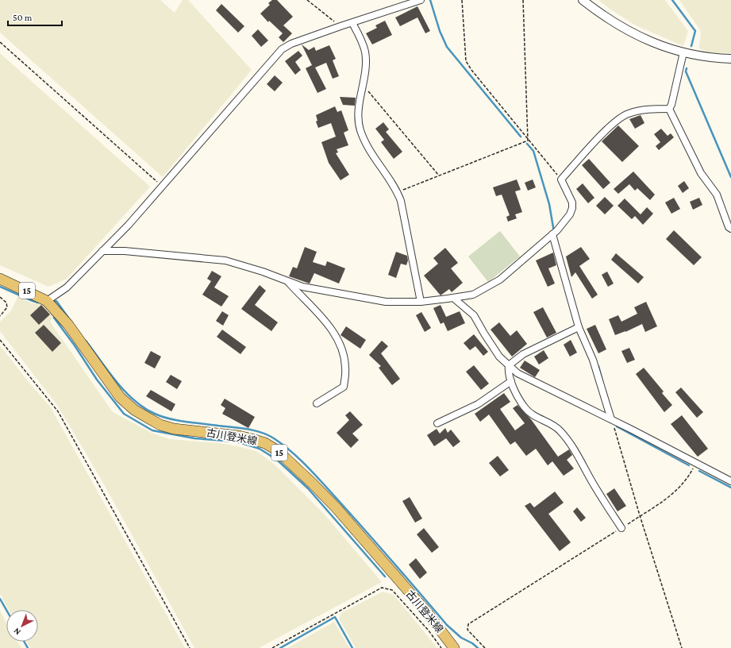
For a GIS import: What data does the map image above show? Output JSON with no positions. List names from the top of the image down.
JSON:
{
  "streets": {
    "main road": ["15", "古川登米線"]
  },
  "scale_bar": "50 m",
  "north": "bottom left"
}
